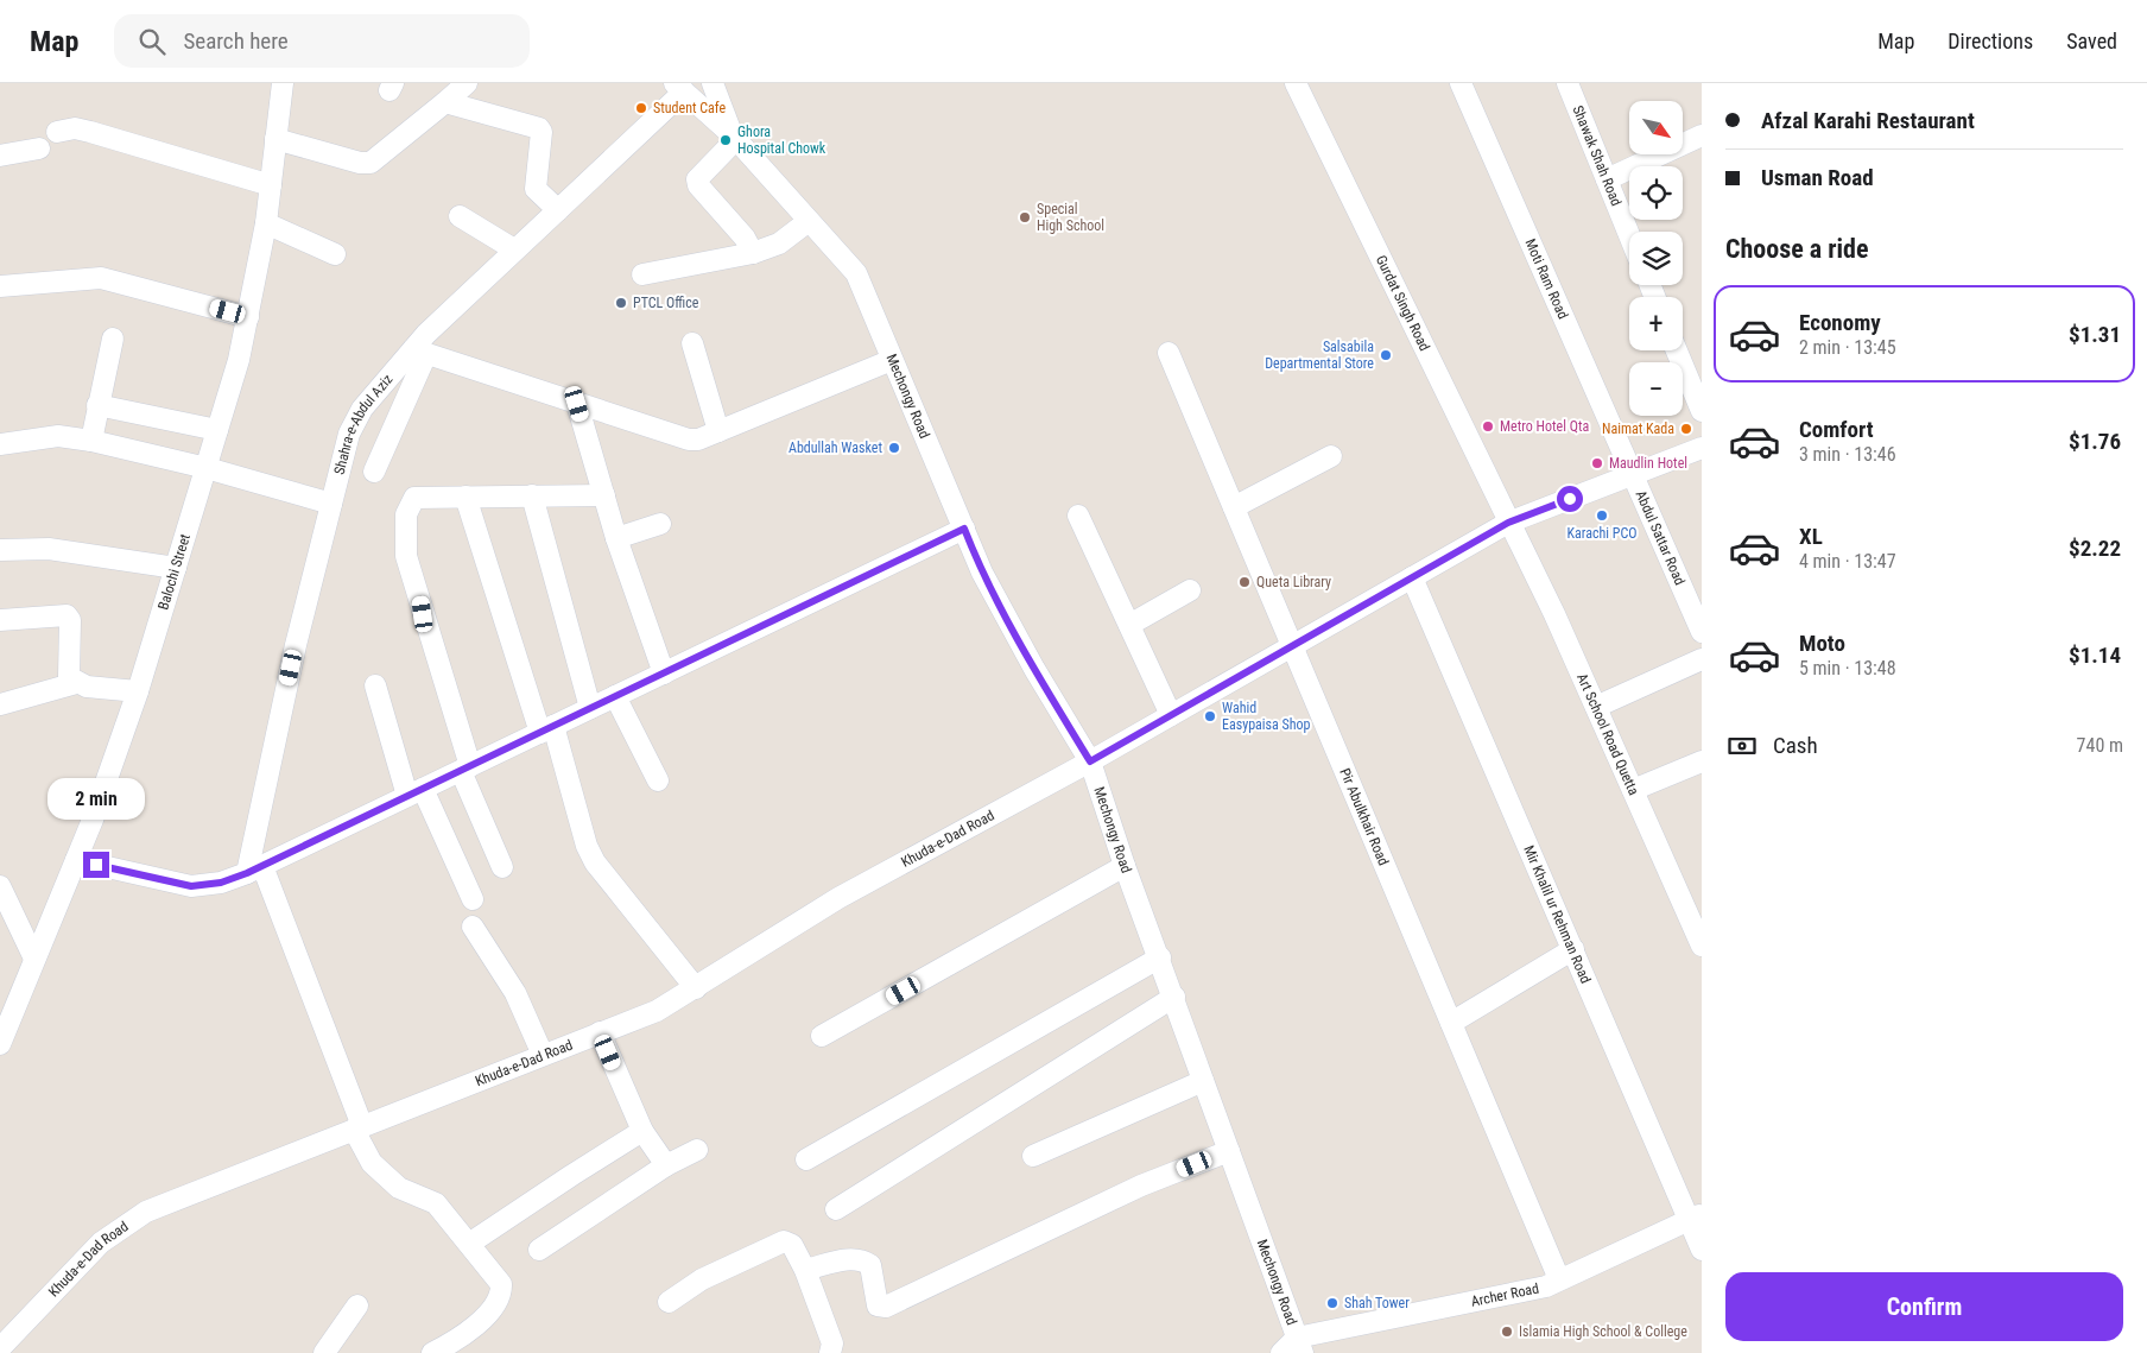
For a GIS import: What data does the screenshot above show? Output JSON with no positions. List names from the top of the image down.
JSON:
{
  "streets": {
    "street": [
      "Shawak Shah Road",
      "Moti Ram Road",
      "Gurdat Singh Road",
      "Mechongy Road",
      "Shahra-e-Abdul Aziz",
      "Abdul Sattar Road",
      "Balochi Street",
      "Art School Road Quetta",
      "Pir Abulkhair Road",
      "Khuda-e-Dad Road",
      "Mir Khalil ur Rehman Road",
      "Archer Road"
    ]
  },
  "crossings": [
    ["Moti Ram Road", "Abdul Sattar Road"],
    ["Moti Ram Road", "Khuda-e-Dad Road"],
    ["Gurdat Singh Road", "Art School Road Quetta"],
    ["Gurdat Singh Road", "Khuda-e-Dad Road"],
    ["Mechongy Road", "Shahra-e-Abdul Aziz"],
    ["Mechongy Road", "Khuda-e-Dad Road"],
    ["Mechongy Road", "Archer Road"],
    ["Abdul Sattar Road", "Khuda-e-Dad Road"],
    ["Art School Road Quetta", "Khuda-e-Dad Road"],
    ["Pir Abulkhair Road", "Khuda-e-Dad Road"],
    ["Pir Abulkhair Road", "Archer Road"],
    ["Khuda-e-Dad Road", "Mir Khalil ur Rehman Road"],
    ["Mir Khalil ur Rehman Road", "Archer Road"]
  ],
  "places": [
    "Student Cafe",
    "Ghora Hospital Chowk",
    "Special High School",
    "PTCL Office",
    "Salsabila Departmental Store",
    "Metro Hotel Qta",
    "Naimat Kada",
    "Abdullah Wasket",
    "Maudlin Hotel",
    "Karachi PCO",
    "Queta Library",
    "Wahid Easypaisa Shop",
    "Shah Tower",
    "Islamia High School & College"
  ],
  "north": "bottom right",
  "page": {
    "header": "Map",
    "search": "Search here",
    "nav": ["Map", "Directions", "Saved"],
    "banner": ["Afzal Karahi Restaurant", "Usman Road"],
    "map_buttons": ["+", "−"],
    "heading": "Choose a ride",
    "list": [
      {
        "name": "Economy",
        "note": "2 min · 13:45",
        "value": "$1.31"
      },
      {
        "name": "Comfort",
        "note": "3 min · 13:46",
        "value": "$1.76"
      },
      {
        "name": "XL",
        "note": "4 min · 13:47",
        "value": "$2.22"
      },
      {
        "name": "Moto",
        "note": "5 min · 13:48",
        "value": "$1.14"
      }
    ],
    "pay": ["Cash", "740 m"],
    "bubble": "2 min",
    "buttons": "Confirm"
  }
}
